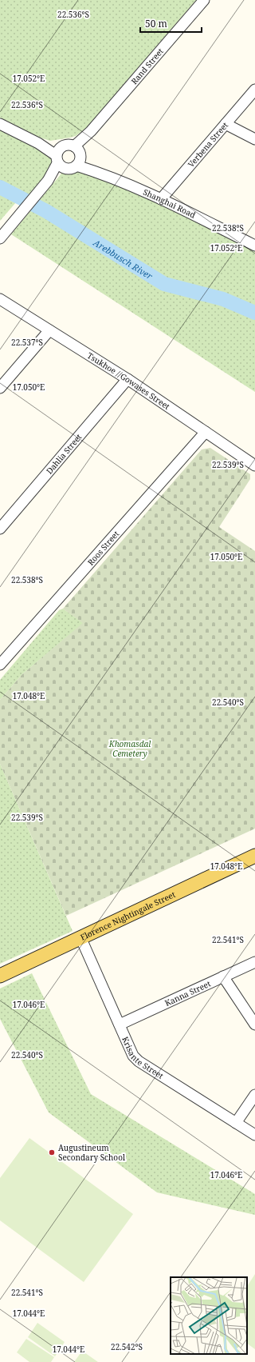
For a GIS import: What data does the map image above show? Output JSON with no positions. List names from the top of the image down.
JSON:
{
  "streets": {
    "main road": ["Florence Nightingale Street"],
    "street": [
      "Rand Street",
      "Verbena Street",
      "Shanghai Road",
      "Tsukhoe //Gowases Street",
      "Dahlia Street",
      "Roos Street",
      "Kanna Street",
      "Krisante Street"
    ]
  },
  "crossings": [
    ["Rand Street", "Shanghai Road"],
    ["Verbena Street", "Shanghai Road"],
    ["Tsukhoe //Gowases Street", "Dahlia Street"],
    ["Tsukhoe //Gowases Street", "Roos Street"],
    ["Florence Nightingale Street", "Krisante Street"],
    ["Kanna Street", "Krisante Street"]
  ],
  "water": ["Arebbusch River"],
  "parks": ["Khomasdal Cemetery"],
  "places": ["Augustineum Secondary School"],
  "scale_bar": "50 m",
  "coordinates": [
    "22.536°S",
    "17.052°E",
    "22.538°S",
    "22.537°S",
    "17.050°E",
    "22.539°S",
    "17.048°E",
    "22.540°S",
    "22.541°S",
    "17.046°E",
    "17.044°E",
    "22.542°S"
  ]
}
